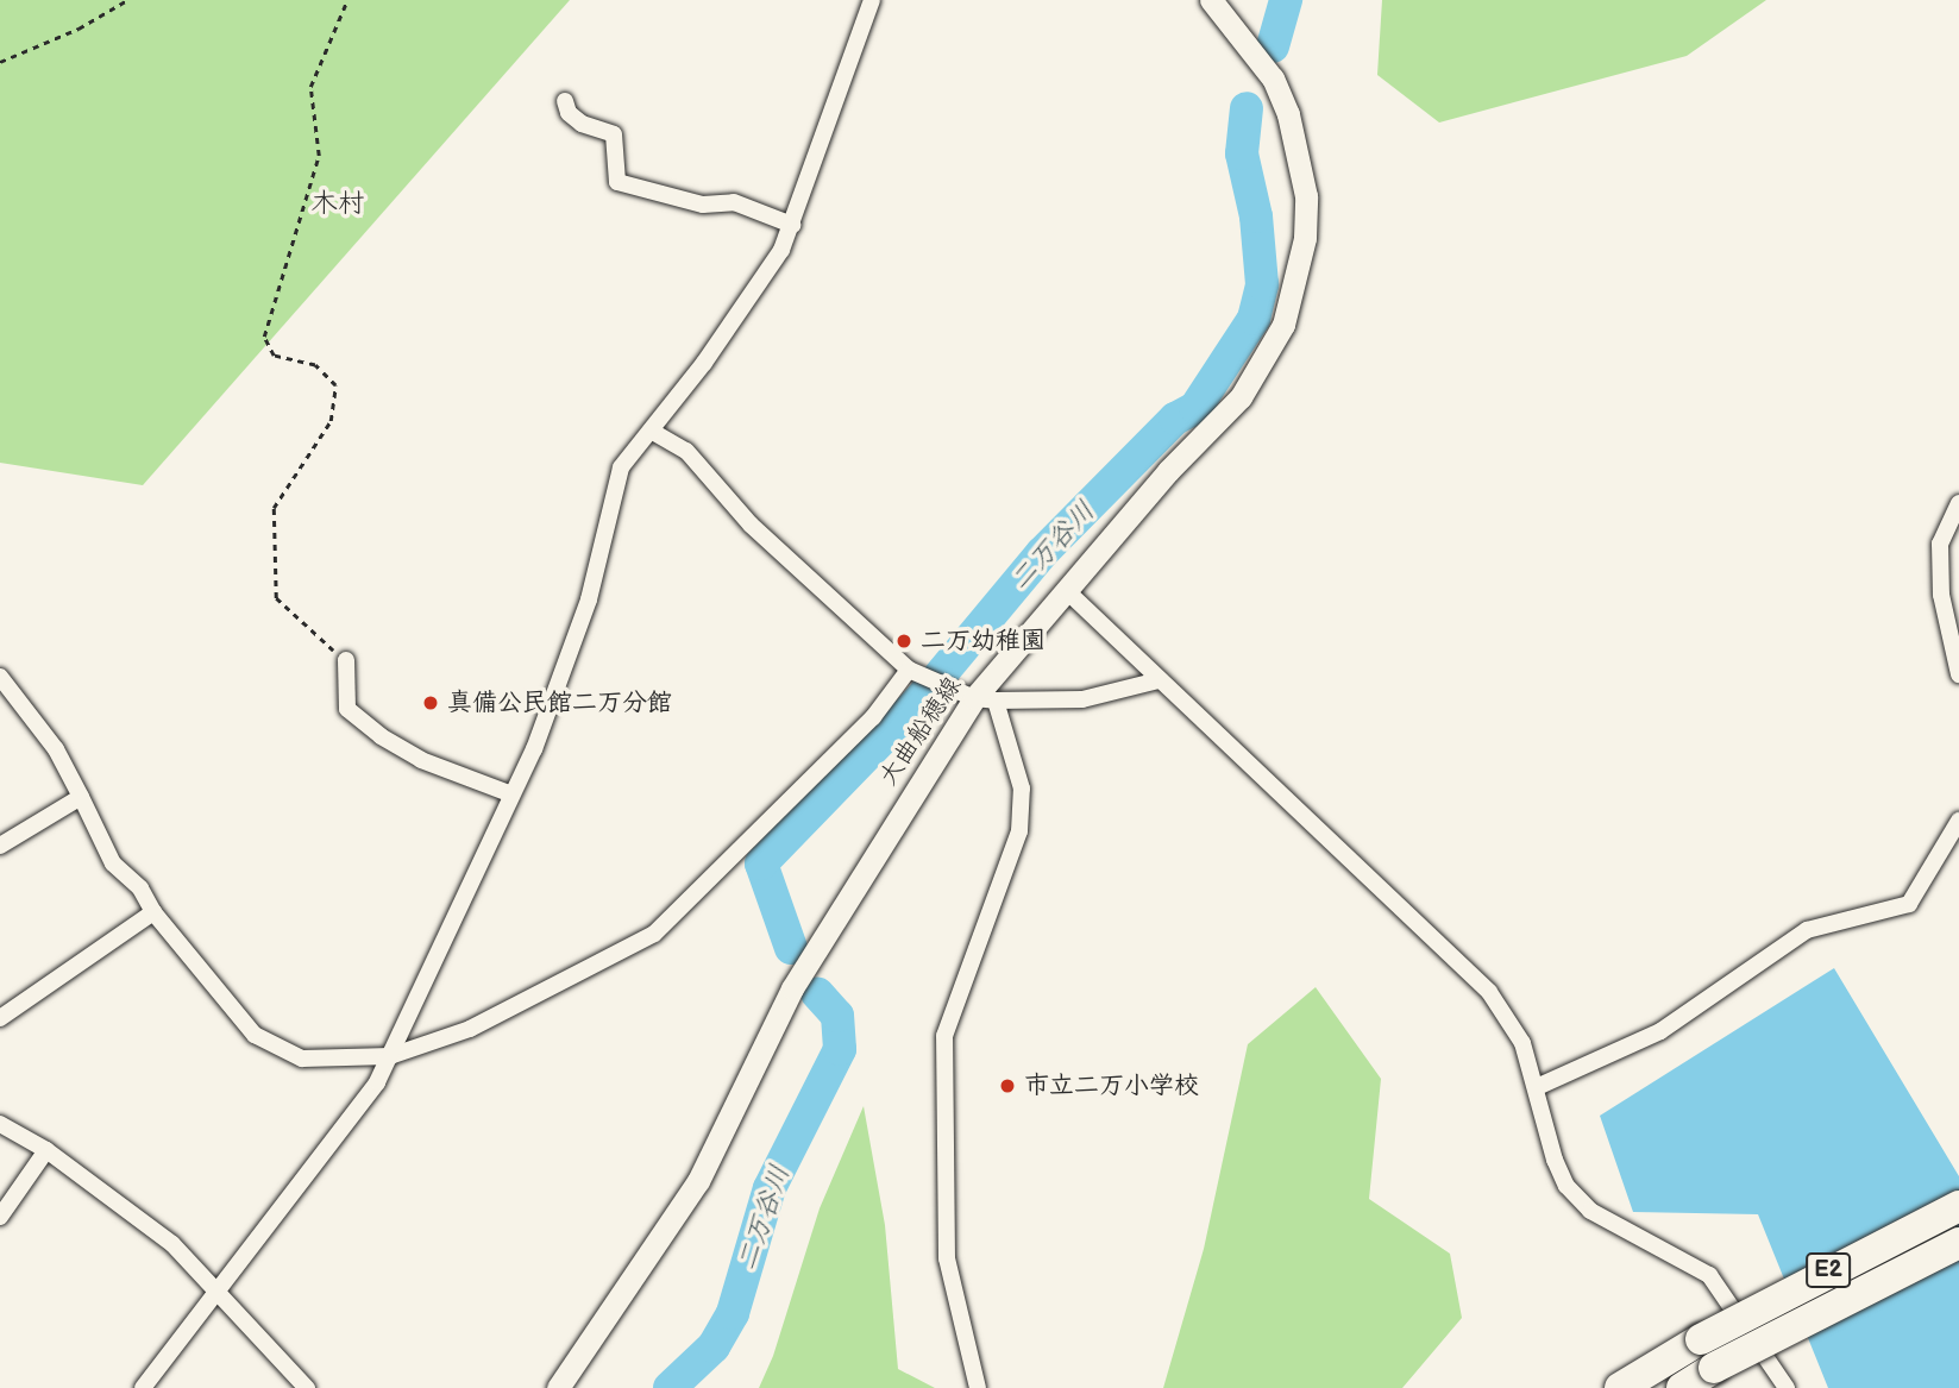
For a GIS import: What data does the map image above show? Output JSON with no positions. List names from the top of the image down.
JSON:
{
  "streets": {
    "highway": ["E2"],
    "main road": ["大曲船穂線"]
  },
  "districts": ["木村"],
  "water": ["二万谷川"],
  "places": ["二万幼稚園", "真備公民館二万分館", "市立二万小学校"]
}
